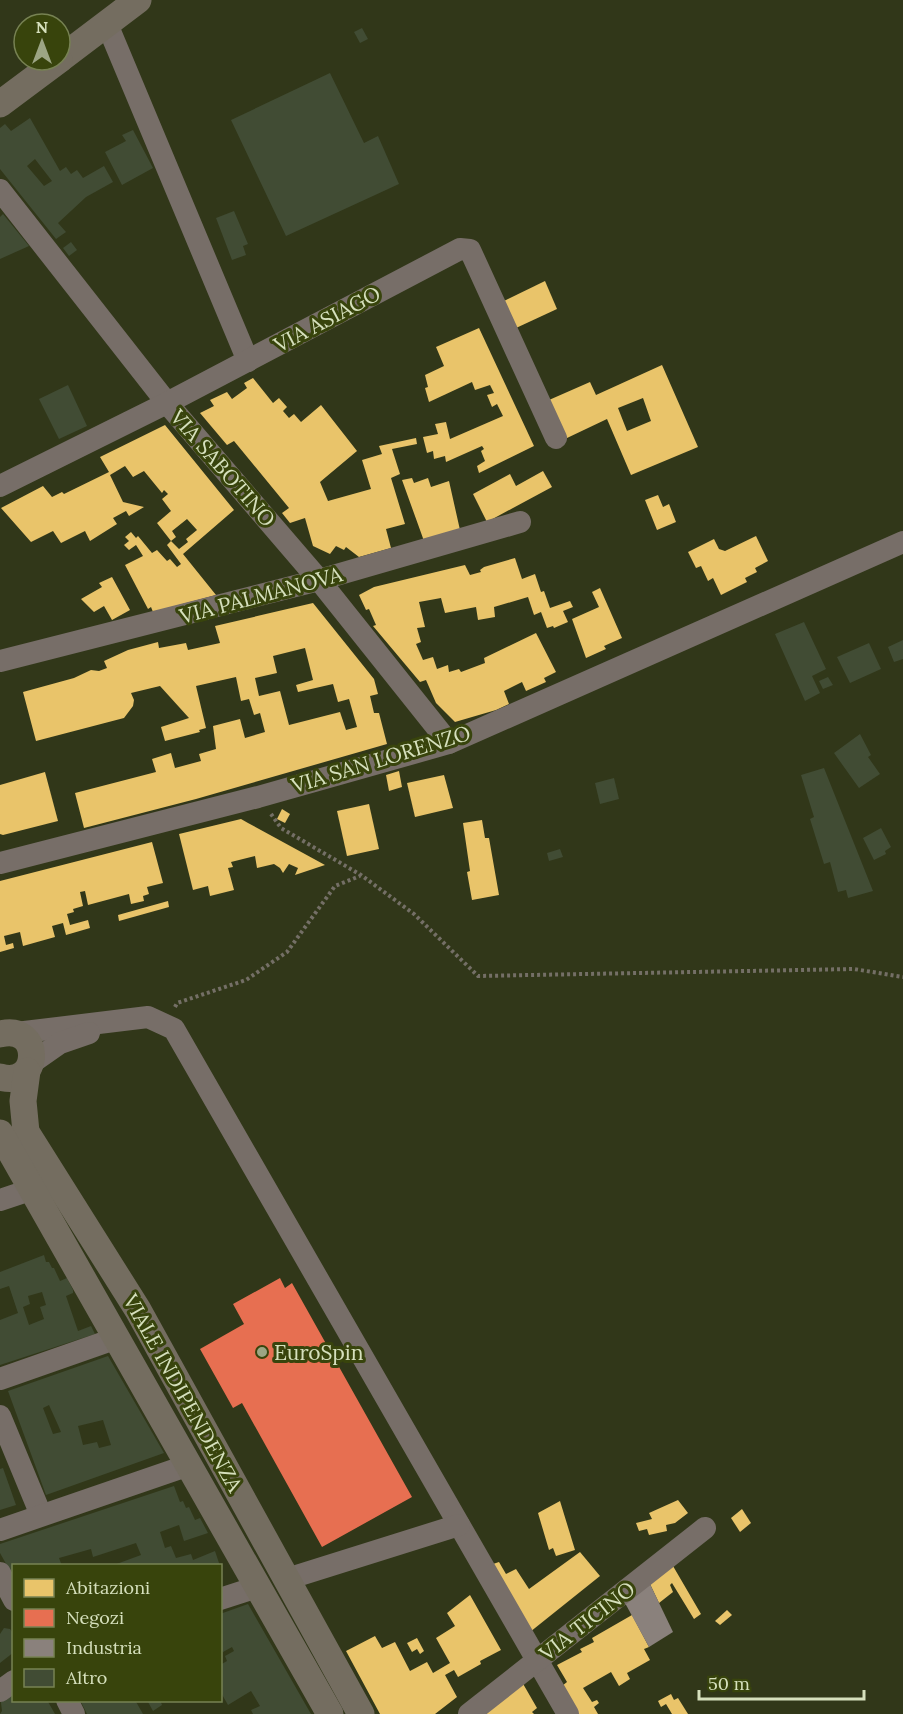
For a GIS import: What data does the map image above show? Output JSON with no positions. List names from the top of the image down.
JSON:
{
  "streets": {
    "main road": ["VIALE INDIPENDENZA"],
    "street": [
      "VIA ASIAGO",
      "VIA SABOTINO",
      "VIA PALMANOVA",
      "VIA SAN LORENZO",
      "VIA TICINO"
    ]
  },
  "crossings": [
    ["VIA ASIAGO", "VIA SABOTINO"],
    ["VIA SABOTINO", "VIA PALMANOVA"],
    ["VIA SABOTINO", "VIA SAN LORENZO"]
  ],
  "places": ["EuroSpin"],
  "legend": [
    "Abitazioni",
    "Negozi",
    "Industria",
    "Altro"
  ],
  "scale_bar": "50 m",
  "north": "top"
}
